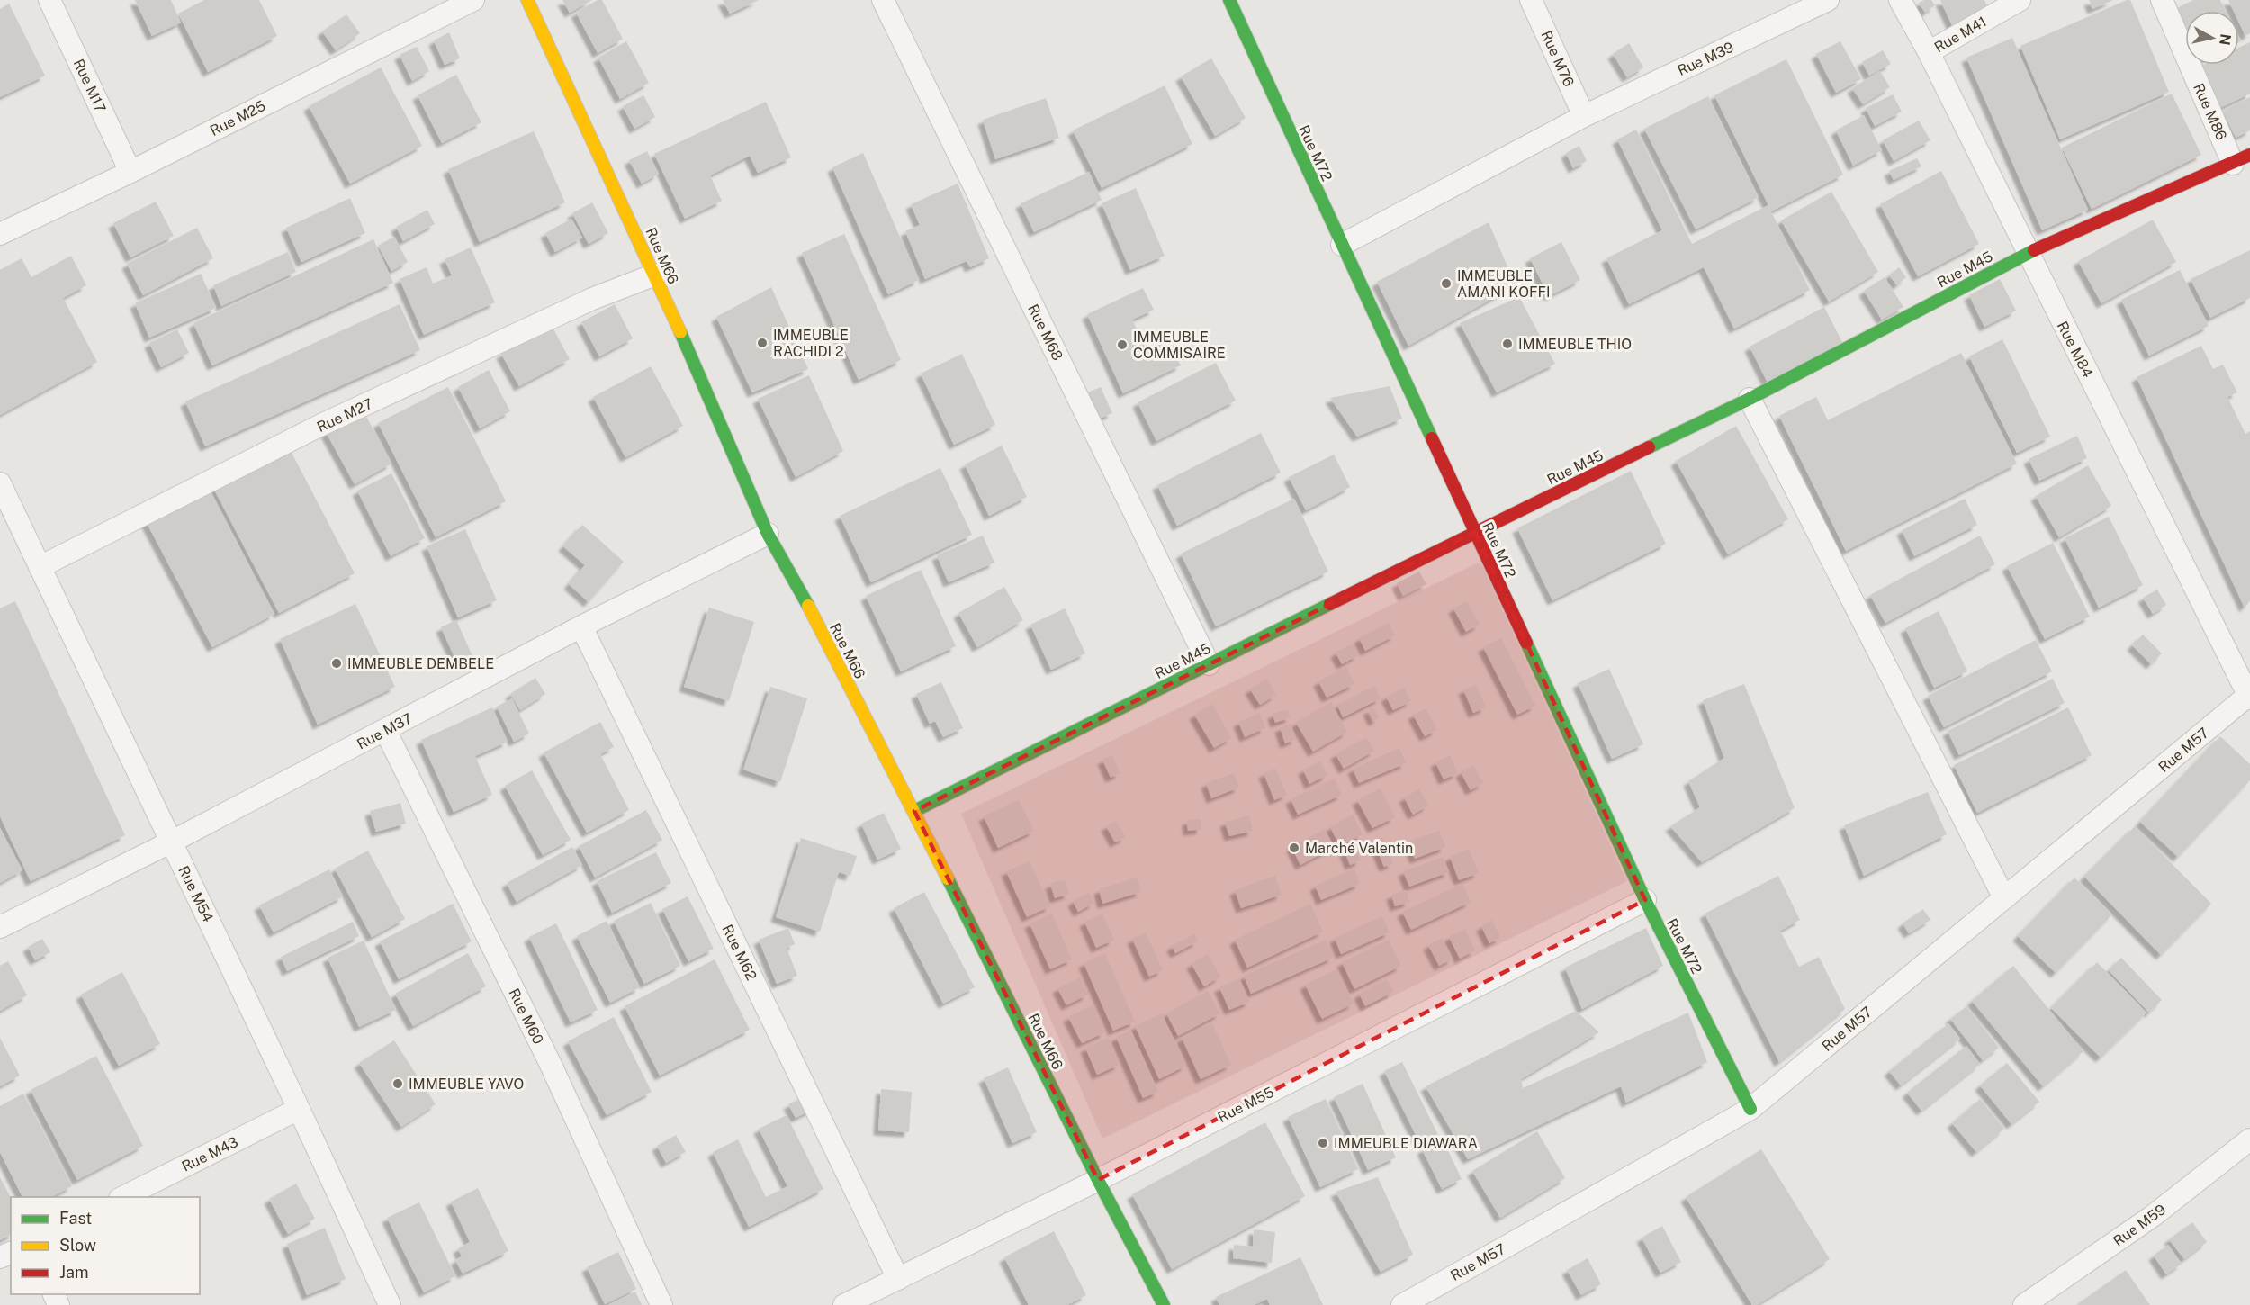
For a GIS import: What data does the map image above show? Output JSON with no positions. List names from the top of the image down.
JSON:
{
  "streets": {
    "street": [
      "Rue M41",
      "Rue M76",
      "Rue M39",
      "Rue M17",
      "Rue M86",
      "Rue M25",
      "Rue M72",
      "Rue M66",
      "Rue M45",
      "Rue M68",
      "Rue M84",
      "Rue M27",
      "Rue M37",
      "Rue M57",
      "Rue M54",
      "Rue M62",
      "Rue M60",
      "Rue M55",
      "Rue M43",
      "Rue M59"
    ]
  },
  "crossings": [
    ["Rue M41", "Rue M84"],
    ["Rue M76", "Rue M39"],
    ["Rue M39", "Rue M72"],
    ["Rue M17", "Rue M25"],
    ["Rue M86", "Rue M45"],
    ["Rue M72", "Rue M45"],
    ["Rue M72", "Rue M57"],
    ["Rue M72", "Rue M55"],
    ["Rue M66", "Rue M45"],
    ["Rue M66", "Rue M27"],
    ["Rue M66", "Rue M37"],
    ["Rue M66", "Rue M55"],
    ["Rue M45", "Rue M68"],
    ["Rue M45", "Rue M84"],
    ["Rue M84", "Rue M57"],
    ["Rue M27", "Rue M54"],
    ["Rue M37", "Rue M54"],
    ["Rue M37", "Rue M62"],
    ["Rue M37", "Rue M60"],
    ["Rue M54", "Rue M43"],
    ["Rue M62", "Rue M55"]
  ],
  "places": [
    "IMMEUBLE AMANI KOFFI",
    "IMMEUBLE RACHIDI 2",
    "IMMEUBLE THIO",
    "IMMEUBLE COMMISAIRE",
    "IMMEUBLE DEMBELE",
    "Marché Valentin",
    "IMMEUBLE YAVO",
    "IMMEUBLE DIAWARA"
  ],
  "legend": ["Fast", "Slow", "Jam"],
  "north": "right"
}
